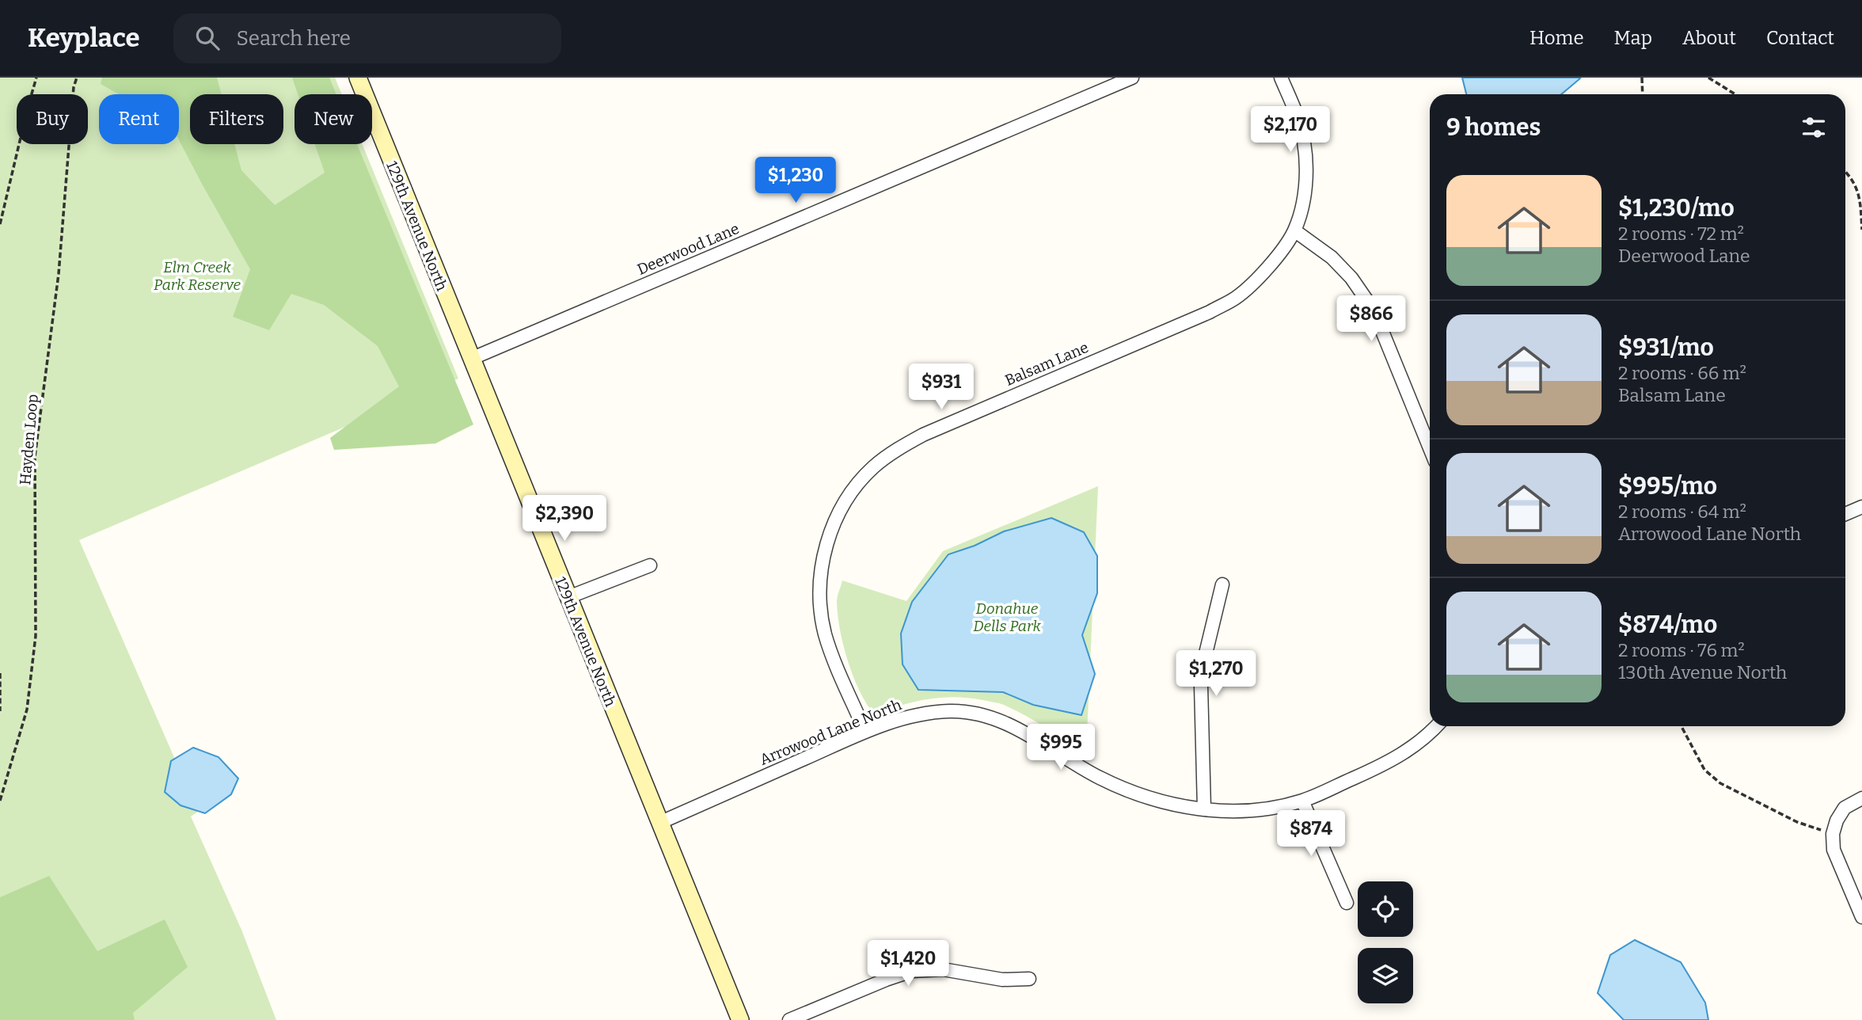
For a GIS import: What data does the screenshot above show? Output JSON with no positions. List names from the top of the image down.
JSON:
{
  "streets": {
    "main road": ["129th Avenue North"],
    "street": ["Deerwood Lane", "Balsam Lane", "Arrowood Lane North"],
    "path": ["Hayden Loop"]
  },
  "crossings": [
    ["129th Avenue North", "Deerwood Lane"],
    ["129th Avenue North", "Arrowood Lane North"],
    ["Balsam Lane", "Arrowood Lane North"]
  ],
  "parks": ["Elm Creek Park Reserve", "Donahue Dells Park"],
  "page": {
    "header": "Keyplace",
    "search": "Search here",
    "nav": [
      "Home",
      "Map",
      "About",
      "Contact"
    ],
    "chip": [
      "Buy",
      "Rent",
      "Filters",
      "New"
    ],
    "heading": "9 homes",
    "price": [
      "$2,170",
      "$1,230",
      "$866",
      "$931",
      "$2,390",
      "$1,270",
      "$995",
      "$874",
      "$1,420"
    ],
    "list": [
      {
        "name": "$1,230/mo",
        "note": "2 rooms · 72 m² · Deerwood Lane"
      },
      {
        "name": "$931/mo",
        "note": "2 rooms · 66 m² · Balsam Lane"
      },
      {
        "name": "$995/mo",
        "note": "2 rooms · 64 m² · Arrowood Lane North"
      },
      {
        "name": "$874/mo",
        "note": "2 rooms · 76 m² · 130th Avenue North"
      }
    ]
  }
}
